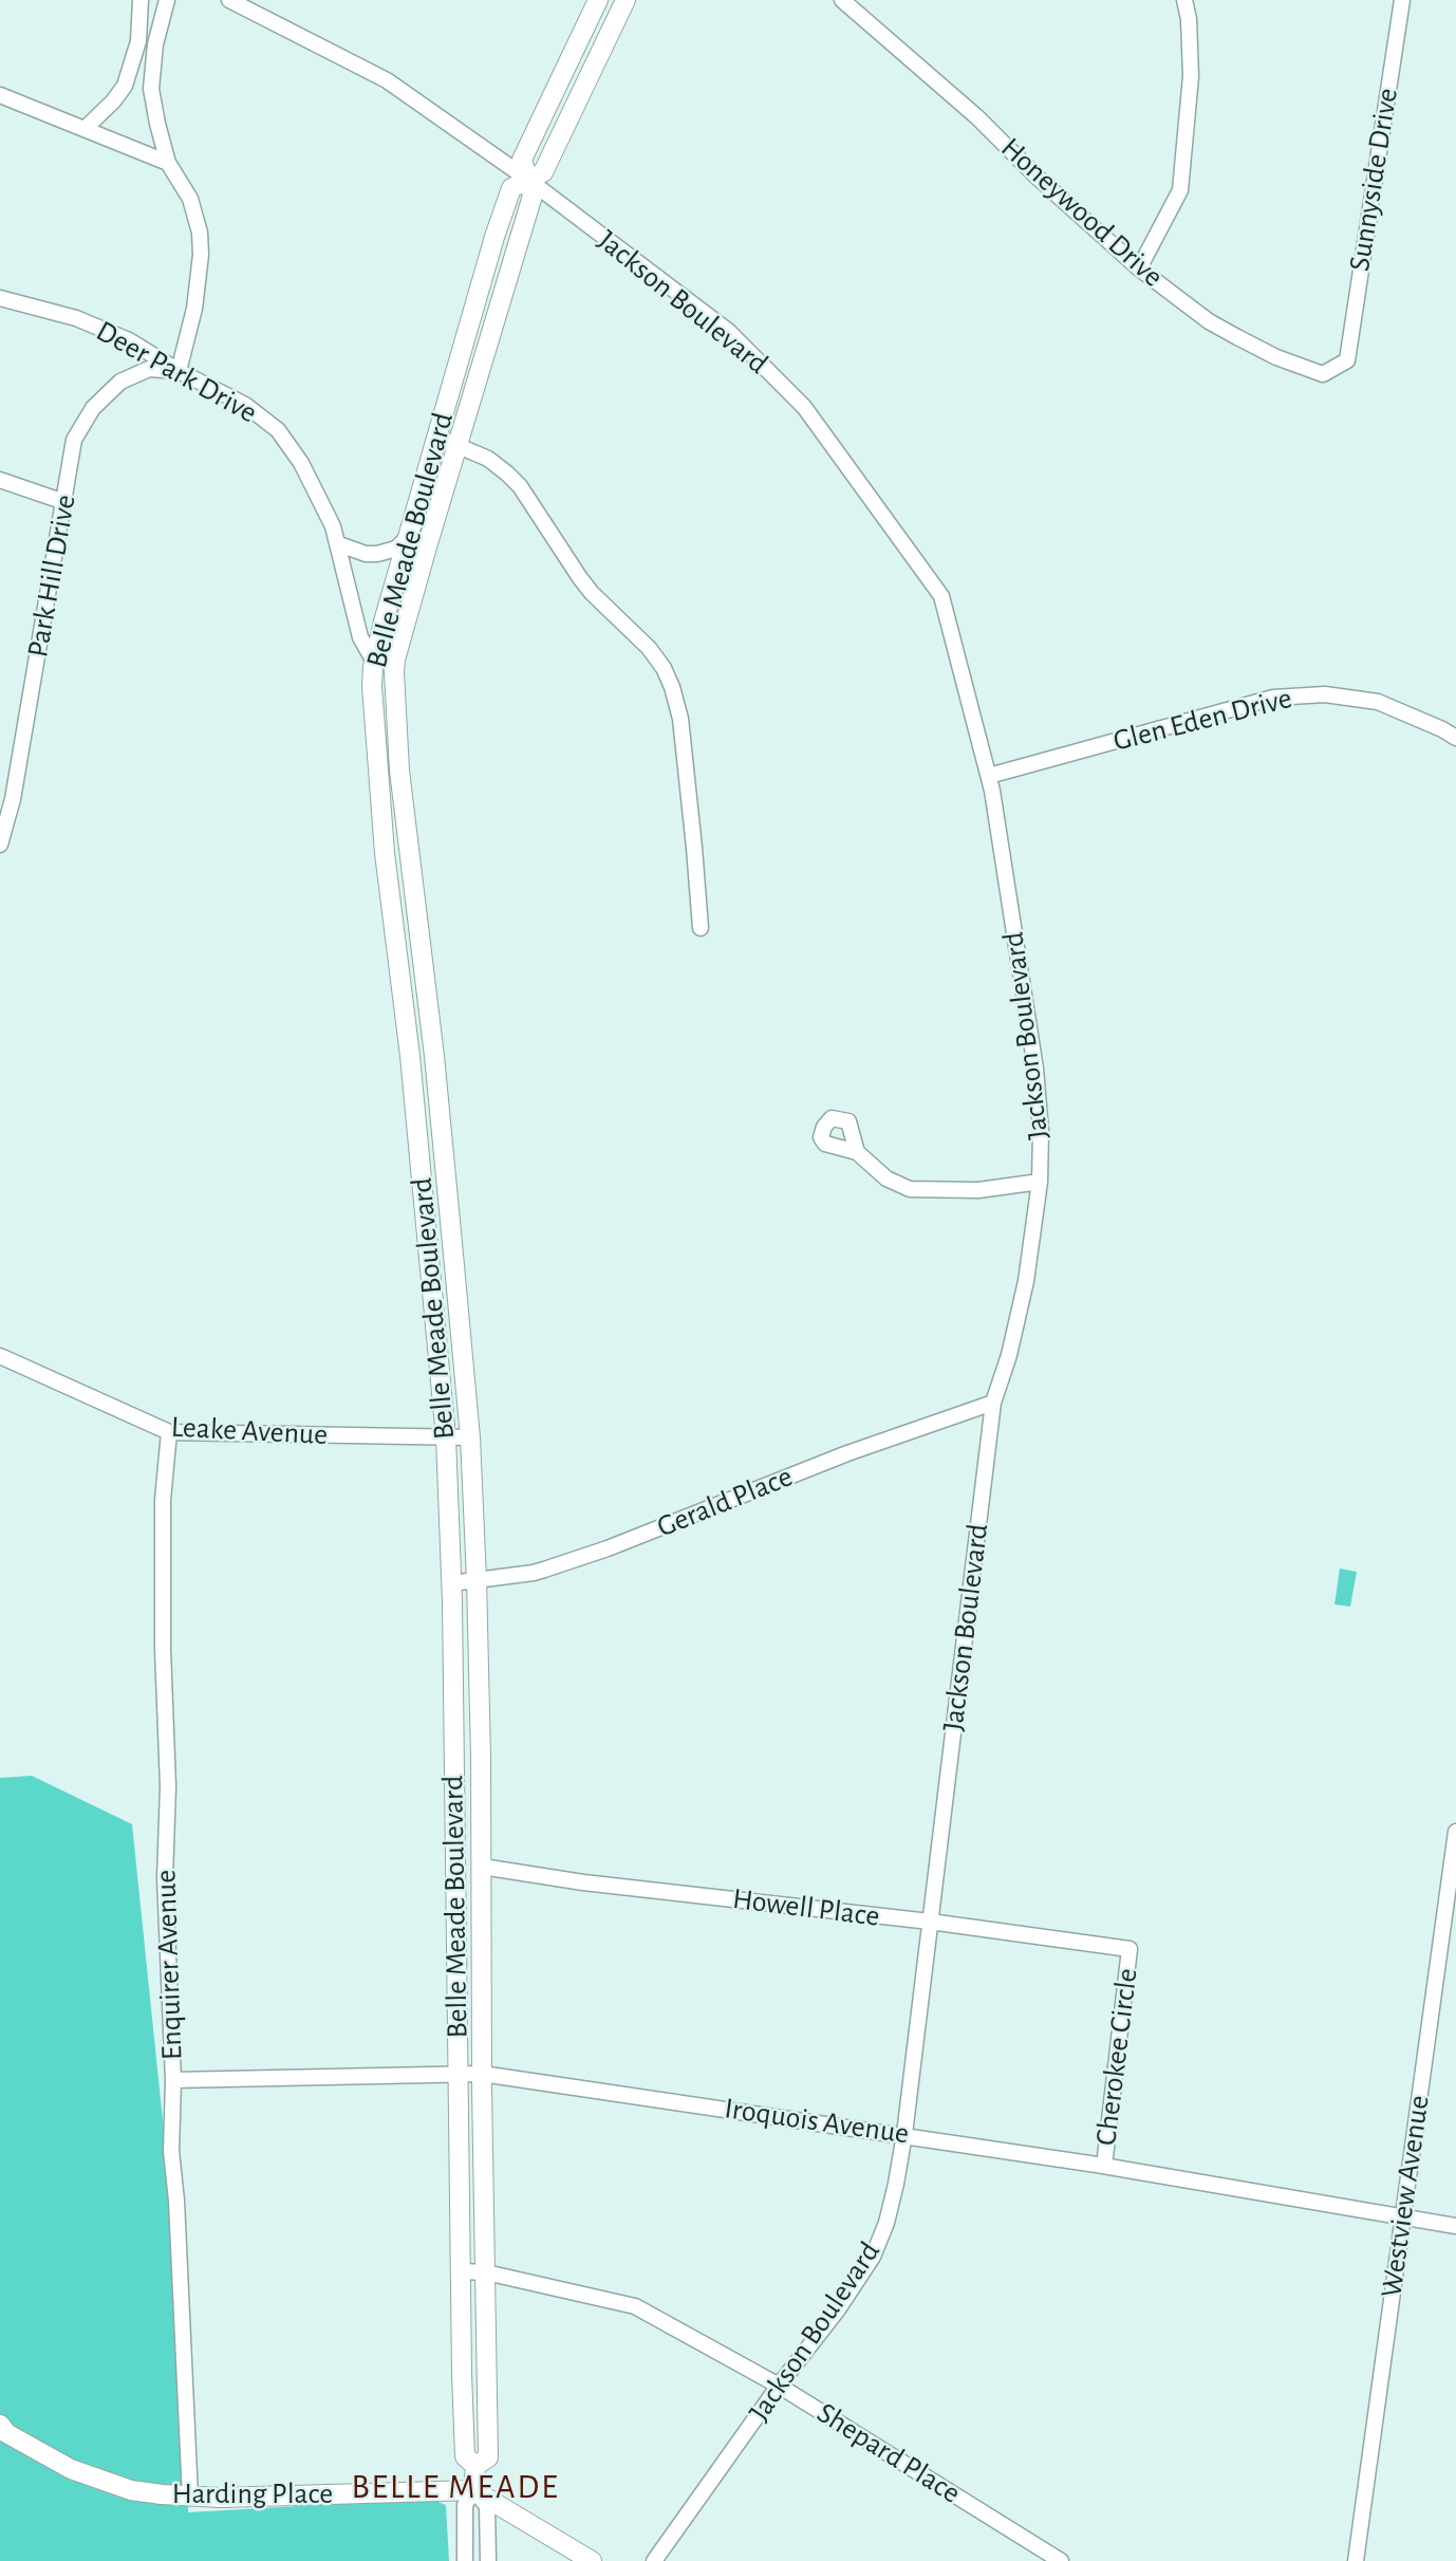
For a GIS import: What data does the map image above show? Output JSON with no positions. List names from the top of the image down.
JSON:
{
  "streets": {
    "main road": ["Belle Meade Boulevard", "Harding Place"],
    "street": [
      "Sunnyside Drive",
      "Honeywood Drive",
      "Jackson Boulevard",
      "Deer Park Drive",
      "Park Hill Drive",
      "Glen Eden Drive",
      "Leake Avenue",
      "Gerald Place",
      "Howell Place",
      "Enquirer Avenue",
      "Cherokee Circle",
      "Iroquois Avenue",
      "Westview Avenue",
      "Shepard Place"
    ]
  },
  "crossings": [
    ["Sunnyside Drive", "Honeywood Drive"],
    ["Jackson Boulevard", "Belle Meade Boulevard"],
    ["Jackson Boulevard", "Glen Eden Drive"],
    ["Jackson Boulevard", "Gerald Place"],
    ["Jackson Boulevard", "Howell Place"],
    ["Jackson Boulevard", "Iroquois Avenue"],
    ["Jackson Boulevard", "Shepard Place"],
    ["Deer Park Drive", "Belle Meade Boulevard"],
    ["Deer Park Drive", "Park Hill Drive"],
    ["Belle Meade Boulevard", "Leake Avenue"],
    ["Belle Meade Boulevard", "Gerald Place"],
    ["Belle Meade Boulevard", "Howell Place"],
    ["Belle Meade Boulevard", "Iroquois Avenue"],
    ["Belle Meade Boulevard", "Shepard Place"],
    ["Belle Meade Boulevard", "Harding Place"],
    ["Leake Avenue", "Enquirer Avenue"],
    ["Howell Place", "Cherokee Circle"],
    ["Enquirer Avenue", "Iroquois Avenue"],
    ["Enquirer Avenue", "Harding Place"],
    ["Cherokee Circle", "Iroquois Avenue"],
    ["Iroquois Avenue", "Westview Avenue"]
  ],
  "districts": ["BELLE MEADE"]
}
